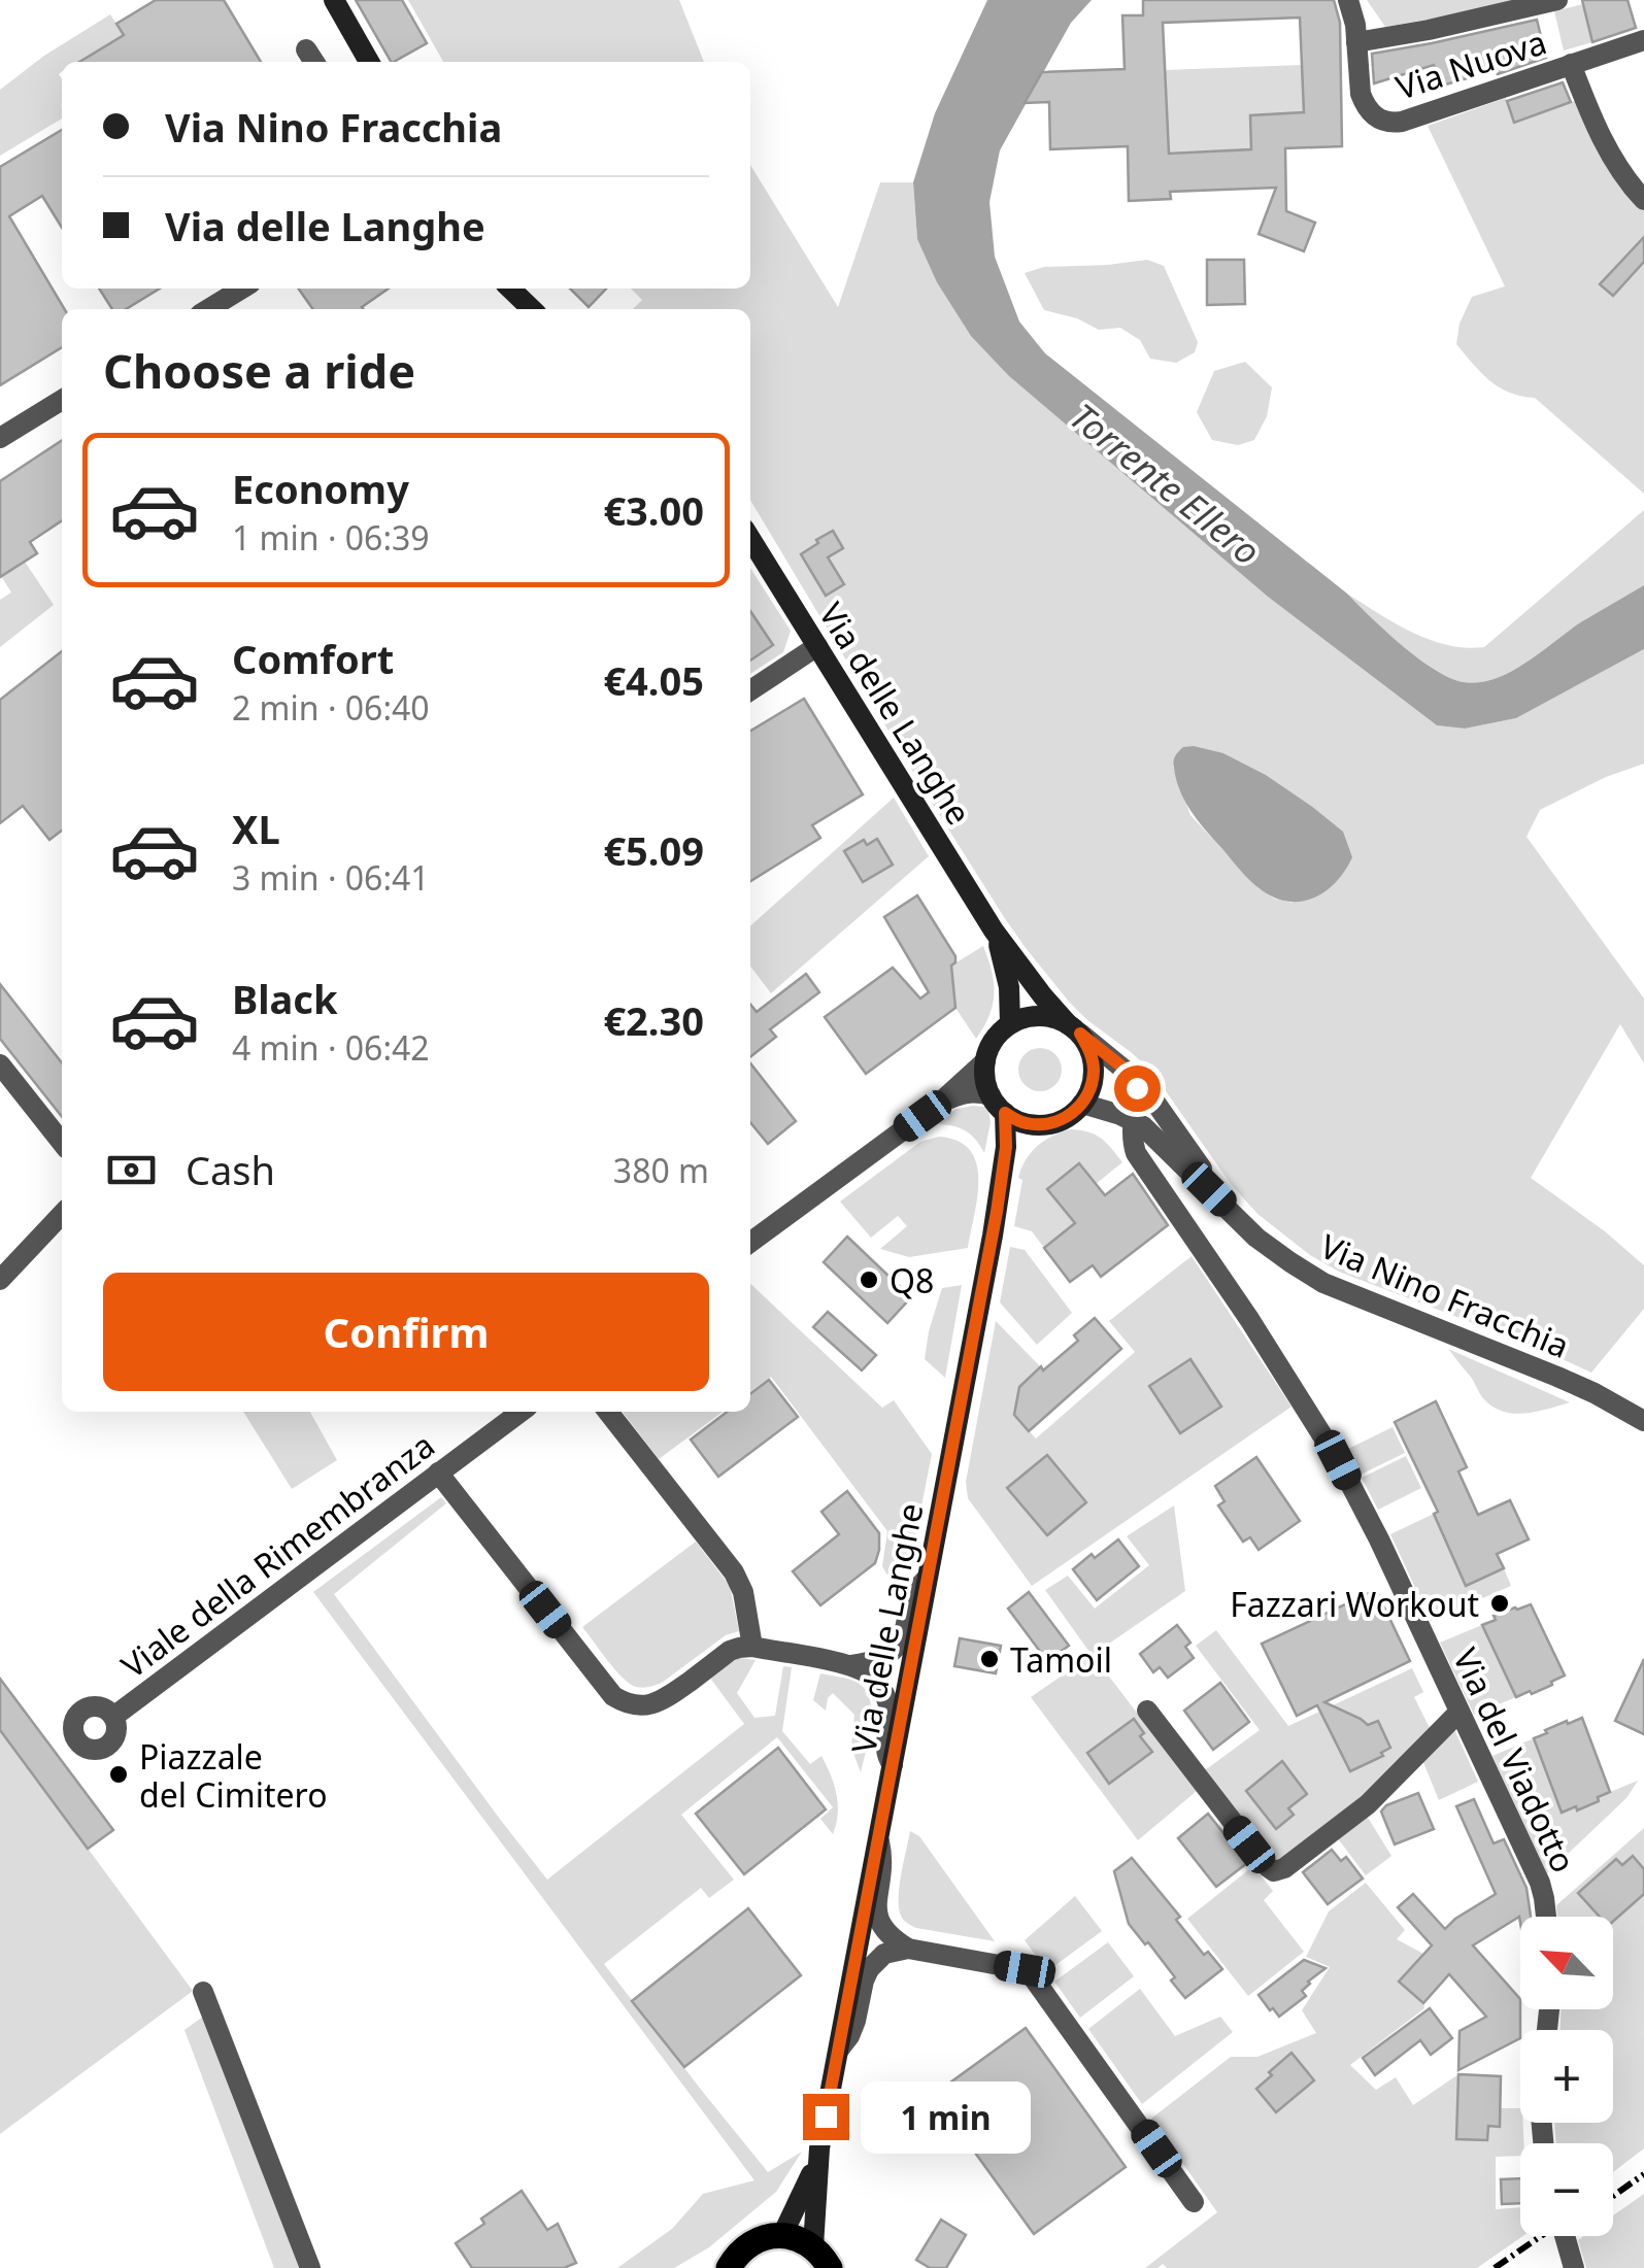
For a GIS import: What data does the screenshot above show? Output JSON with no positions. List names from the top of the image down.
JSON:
{
  "streets": {
    "main road": ["Via delle Langhe"],
    "street": [
      "Via Nuova",
      "Via Nino Fracchia",
      "Viale della Rimembranza",
      "Via del Viadotto"
    ]
  },
  "crossings": [
    ["Via delle Langhe", "Via Nino Fracchia"],
    ["Via Nino Fracchia", "Via del Viadotto"]
  ],
  "water": ["Torrente Ellero"],
  "places": [
    "Q8",
    "Fazzari Workout",
    "Tamoil",
    "Piazzale del Cimitero"
  ],
  "north": "top left",
  "page": {
    "banner": ["Via Nino Fracchia", "Via delle Langhe"],
    "heading": "Choose a ride",
    "list": [
      {
        "name": "Economy",
        "note": "1 min · 06:39",
        "value": "€3.00"
      },
      {
        "name": "Comfort",
        "note": "2 min · 06:40",
        "value": "€4.05"
      },
      {
        "name": "XL",
        "note": "3 min · 06:41",
        "value": "€5.09"
      },
      {
        "name": "Black",
        "note": "4 min · 06:42",
        "value": "€2.30"
      }
    ],
    "pay": ["Cash", "380 m"],
    "buttons": "Confirm",
    "map_buttons": ["+", "−"],
    "bubble": "1 min"
  }
}
